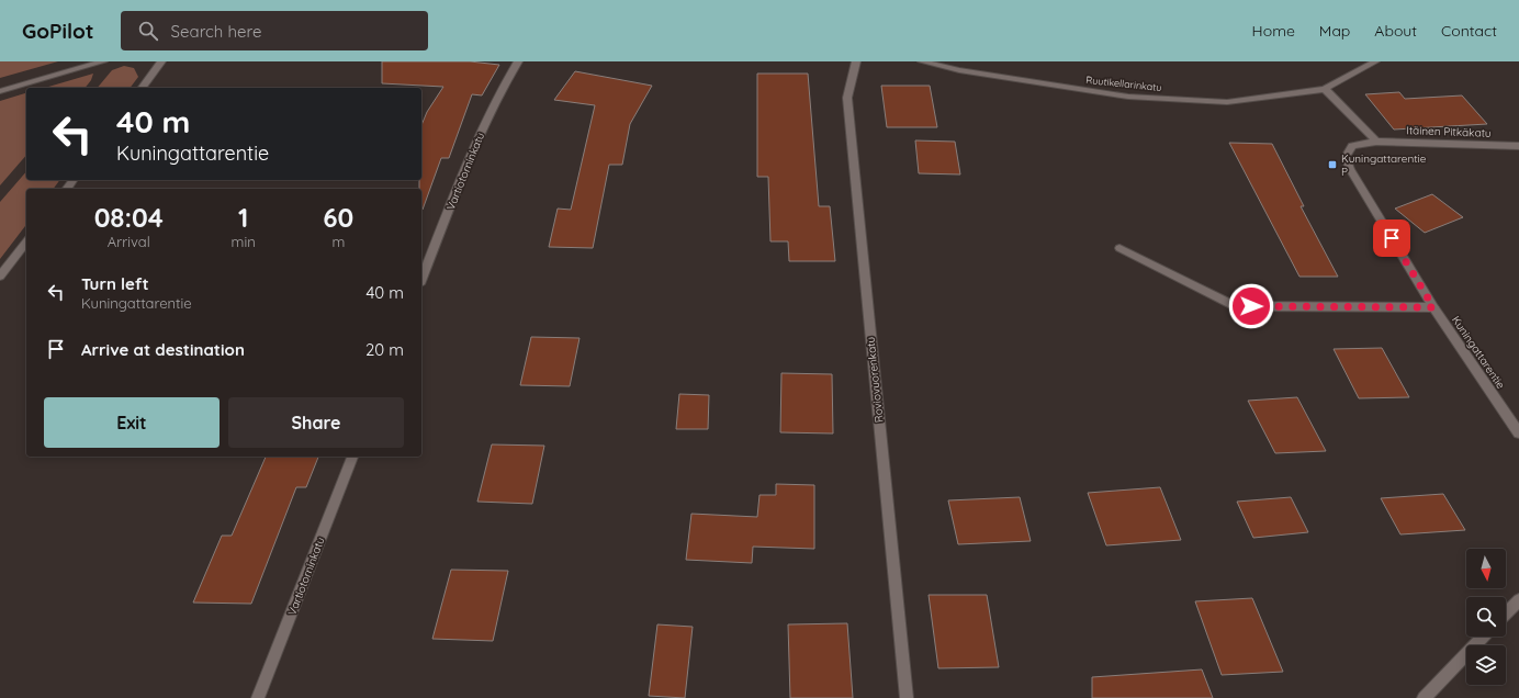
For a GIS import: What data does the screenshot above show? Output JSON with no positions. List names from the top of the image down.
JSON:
{
  "streets": {
    "street": [
      "Ruutikellarinkatu",
      "Itäinen Pitkäkatu",
      "Vartiotorninkatu",
      "Kuningattarentie",
      "Roviovuorenkatu"
    ]
  },
  "crossings": [
    ["Itäinen Pitkäkatu", "Kuningattarentie"]
  ],
  "places": {
    "transit": ["Kuningattarentie P"]
  },
  "north": "bottom",
  "page": {
    "header": "GoPilot",
    "search": "Search here",
    "nav": [
      "Home",
      "Map",
      "About",
      "Contact"
    ],
    "turn": ["40 m", "Kuningattarentie"],
    "eta": [
      "08:04",
      "Arrival",
      "1",
      "min",
      "60",
      "m"
    ],
    "list": [
      {
        "name": "Turn left",
        "note": "Kuningattarentie",
        "value": "40 m"
      },
      {
        "name": "Arrive at destination",
        "value": "20 m"
      }
    ],
    "buttons": ["Exit", "Share"]
  }
}
